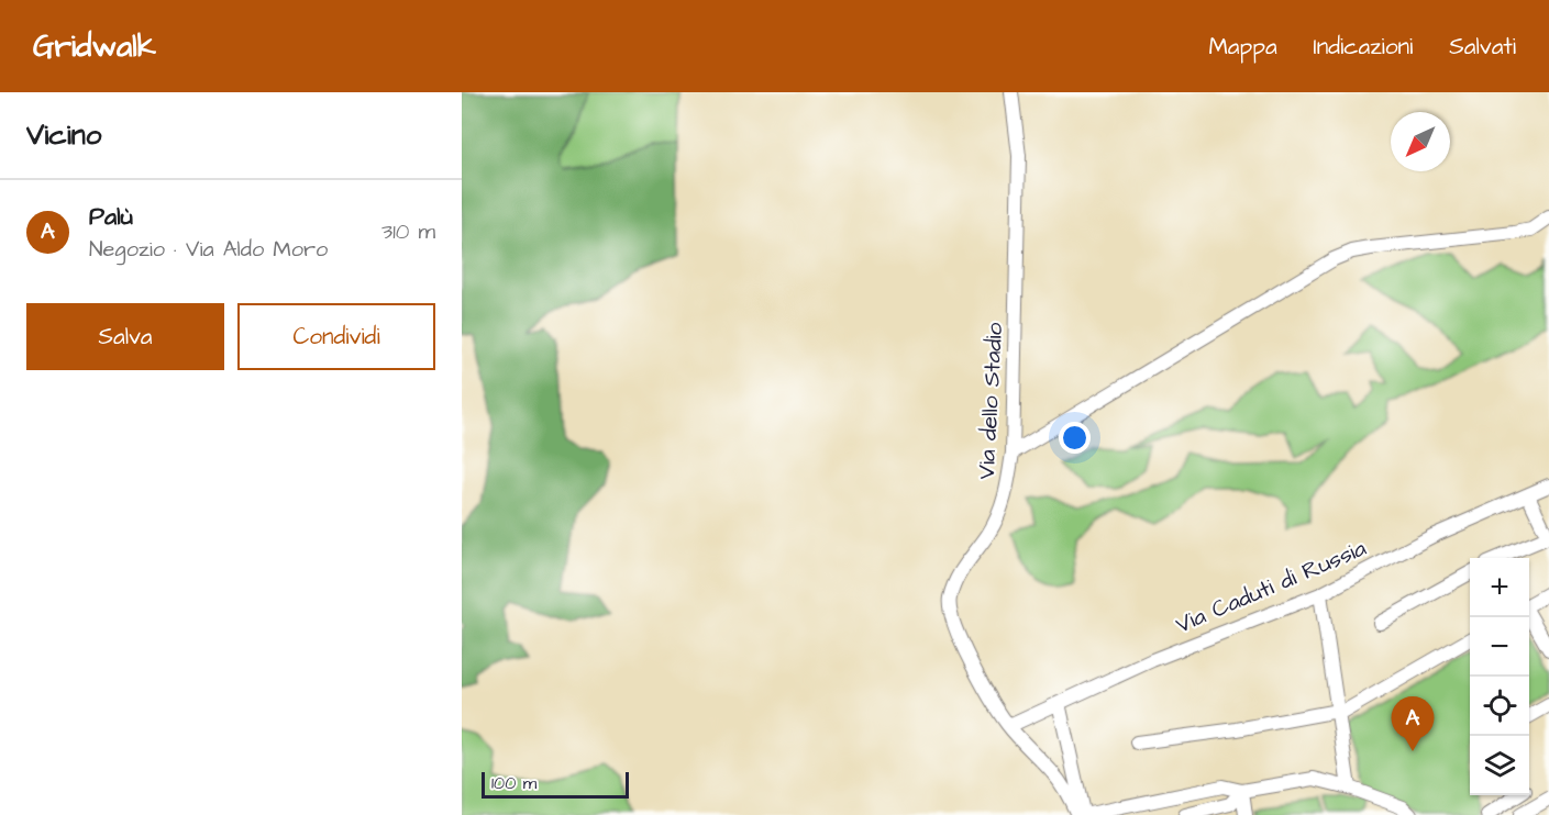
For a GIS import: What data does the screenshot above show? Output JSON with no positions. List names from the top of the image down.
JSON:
{
  "streets": {
    "street": ["Via dello Stadio", "Via Caduti di Russia"]
  },
  "crossings": [
    ["Via dello Stadio", "Via Caduti di Russia"]
  ],
  "scale_bar": "100 m",
  "north": "bottom left",
  "page": {
    "header": "Gridwalk",
    "nav": ["Mappa", "Indicazioni", "Salvati"],
    "heading": "Vicino",
    "list": [
      {
        "mark": "A",
        "name": "Palù",
        "note": "Negozio · Via Aldo Moro",
        "value": "310 m"
      }
    ],
    "buttons": ["Salva", "Condividi"],
    "map_buttons": ["+", "−"],
    "pins": "A",
    "scale": "100 m"
  }
}
